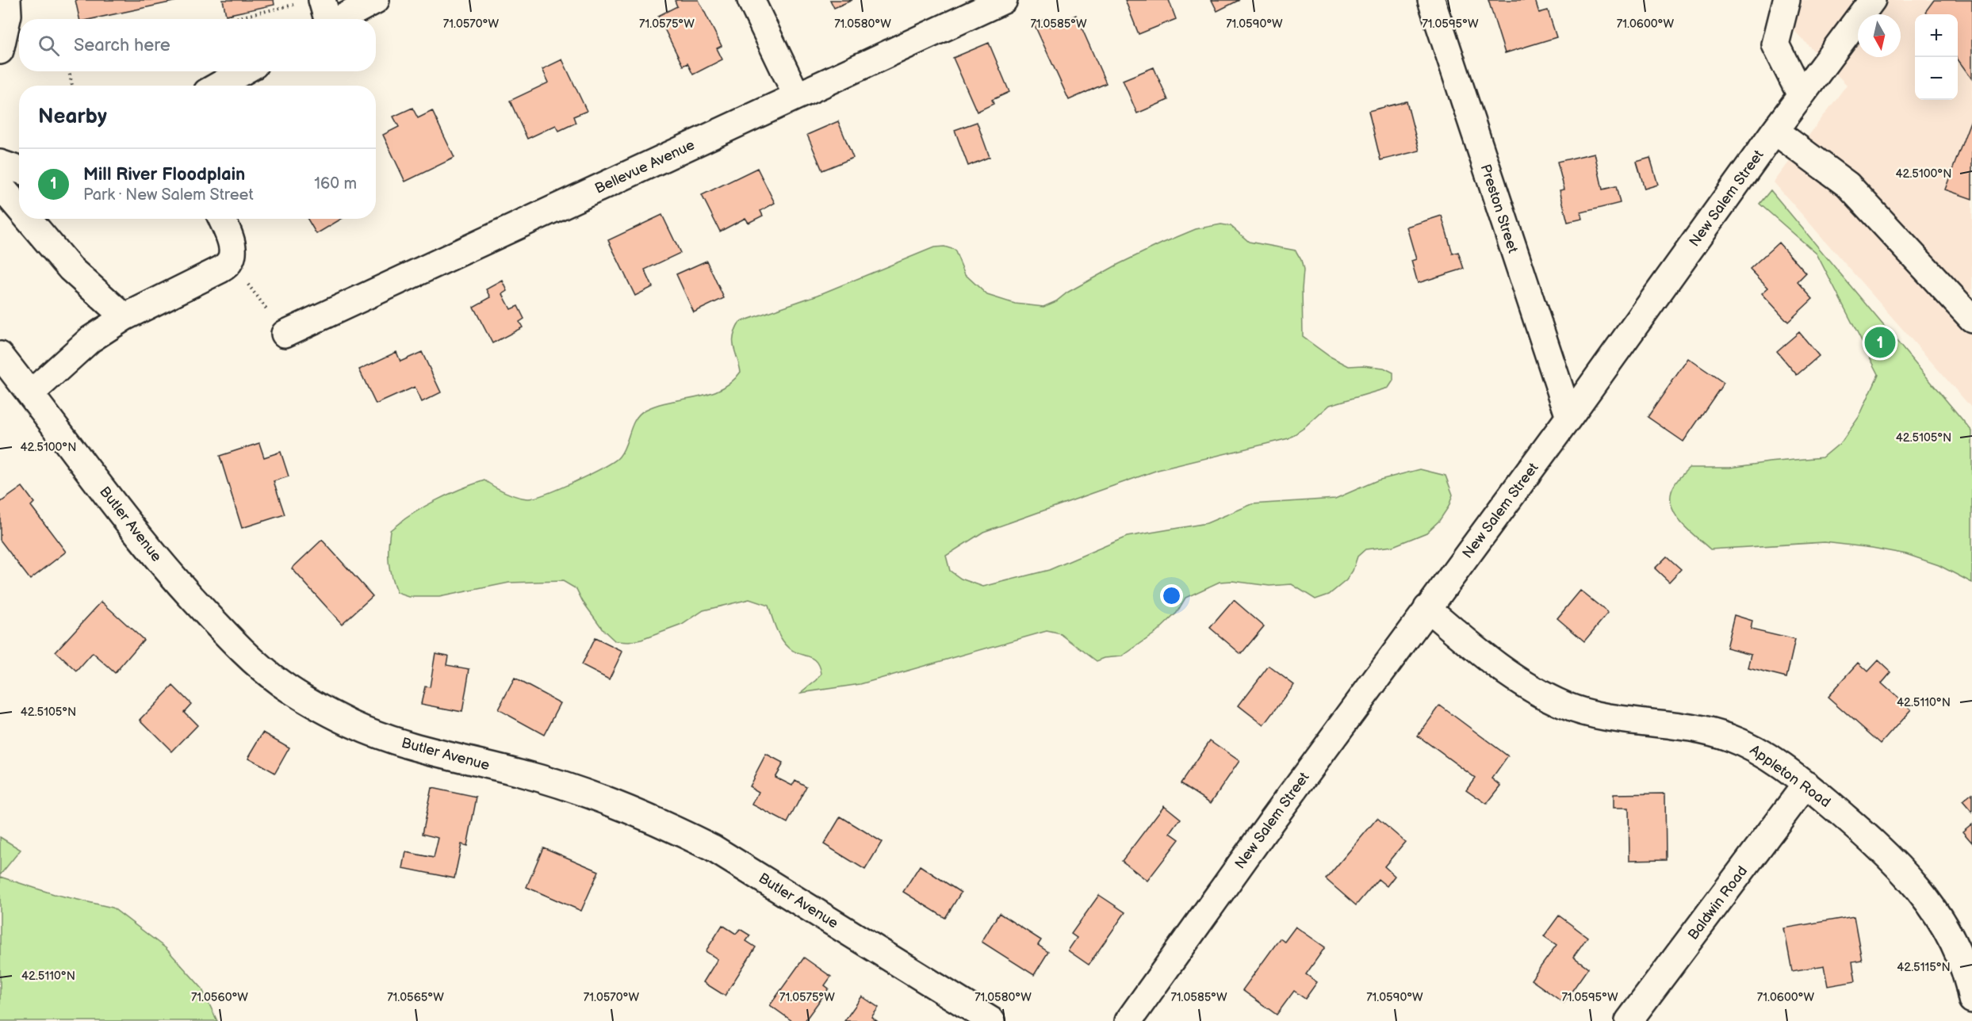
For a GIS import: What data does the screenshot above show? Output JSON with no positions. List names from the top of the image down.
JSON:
{
  "streets": {
    "street": [
      "Bellevue Avenue",
      "New Salem Street",
      "Preston Street",
      "Butler Avenue",
      "Appleton Road",
      "Baldwin Road"
    ]
  },
  "crossings": [
    ["New Salem Street", "Preston Street"],
    ["New Salem Street", "Appleton Road"],
    ["Appleton Road", "Baldwin Road"]
  ],
  "north": "bottom",
  "page": {
    "map_buttons": ["+", "−"],
    "search": "Search here",
    "heading": "Nearby",
    "list": [
      {
        "mark": "1",
        "name": "Mill River Floodplain",
        "note": "Park · New Salem Street",
        "value": "160 m"
      }
    ],
    "pins": "1"
  },
  "coordinates": [
    "71.0570°W",
    "71.0575°W",
    "71.0580°W",
    "71.0585°W",
    "71.0590°W",
    "71.0595°W",
    "71.0600°W",
    "42.5100°N",
    "42.5105°N",
    "42.5110°N",
    "42.5115°N",
    "71.0560°W",
    "71.0565°W"
  ]
}
